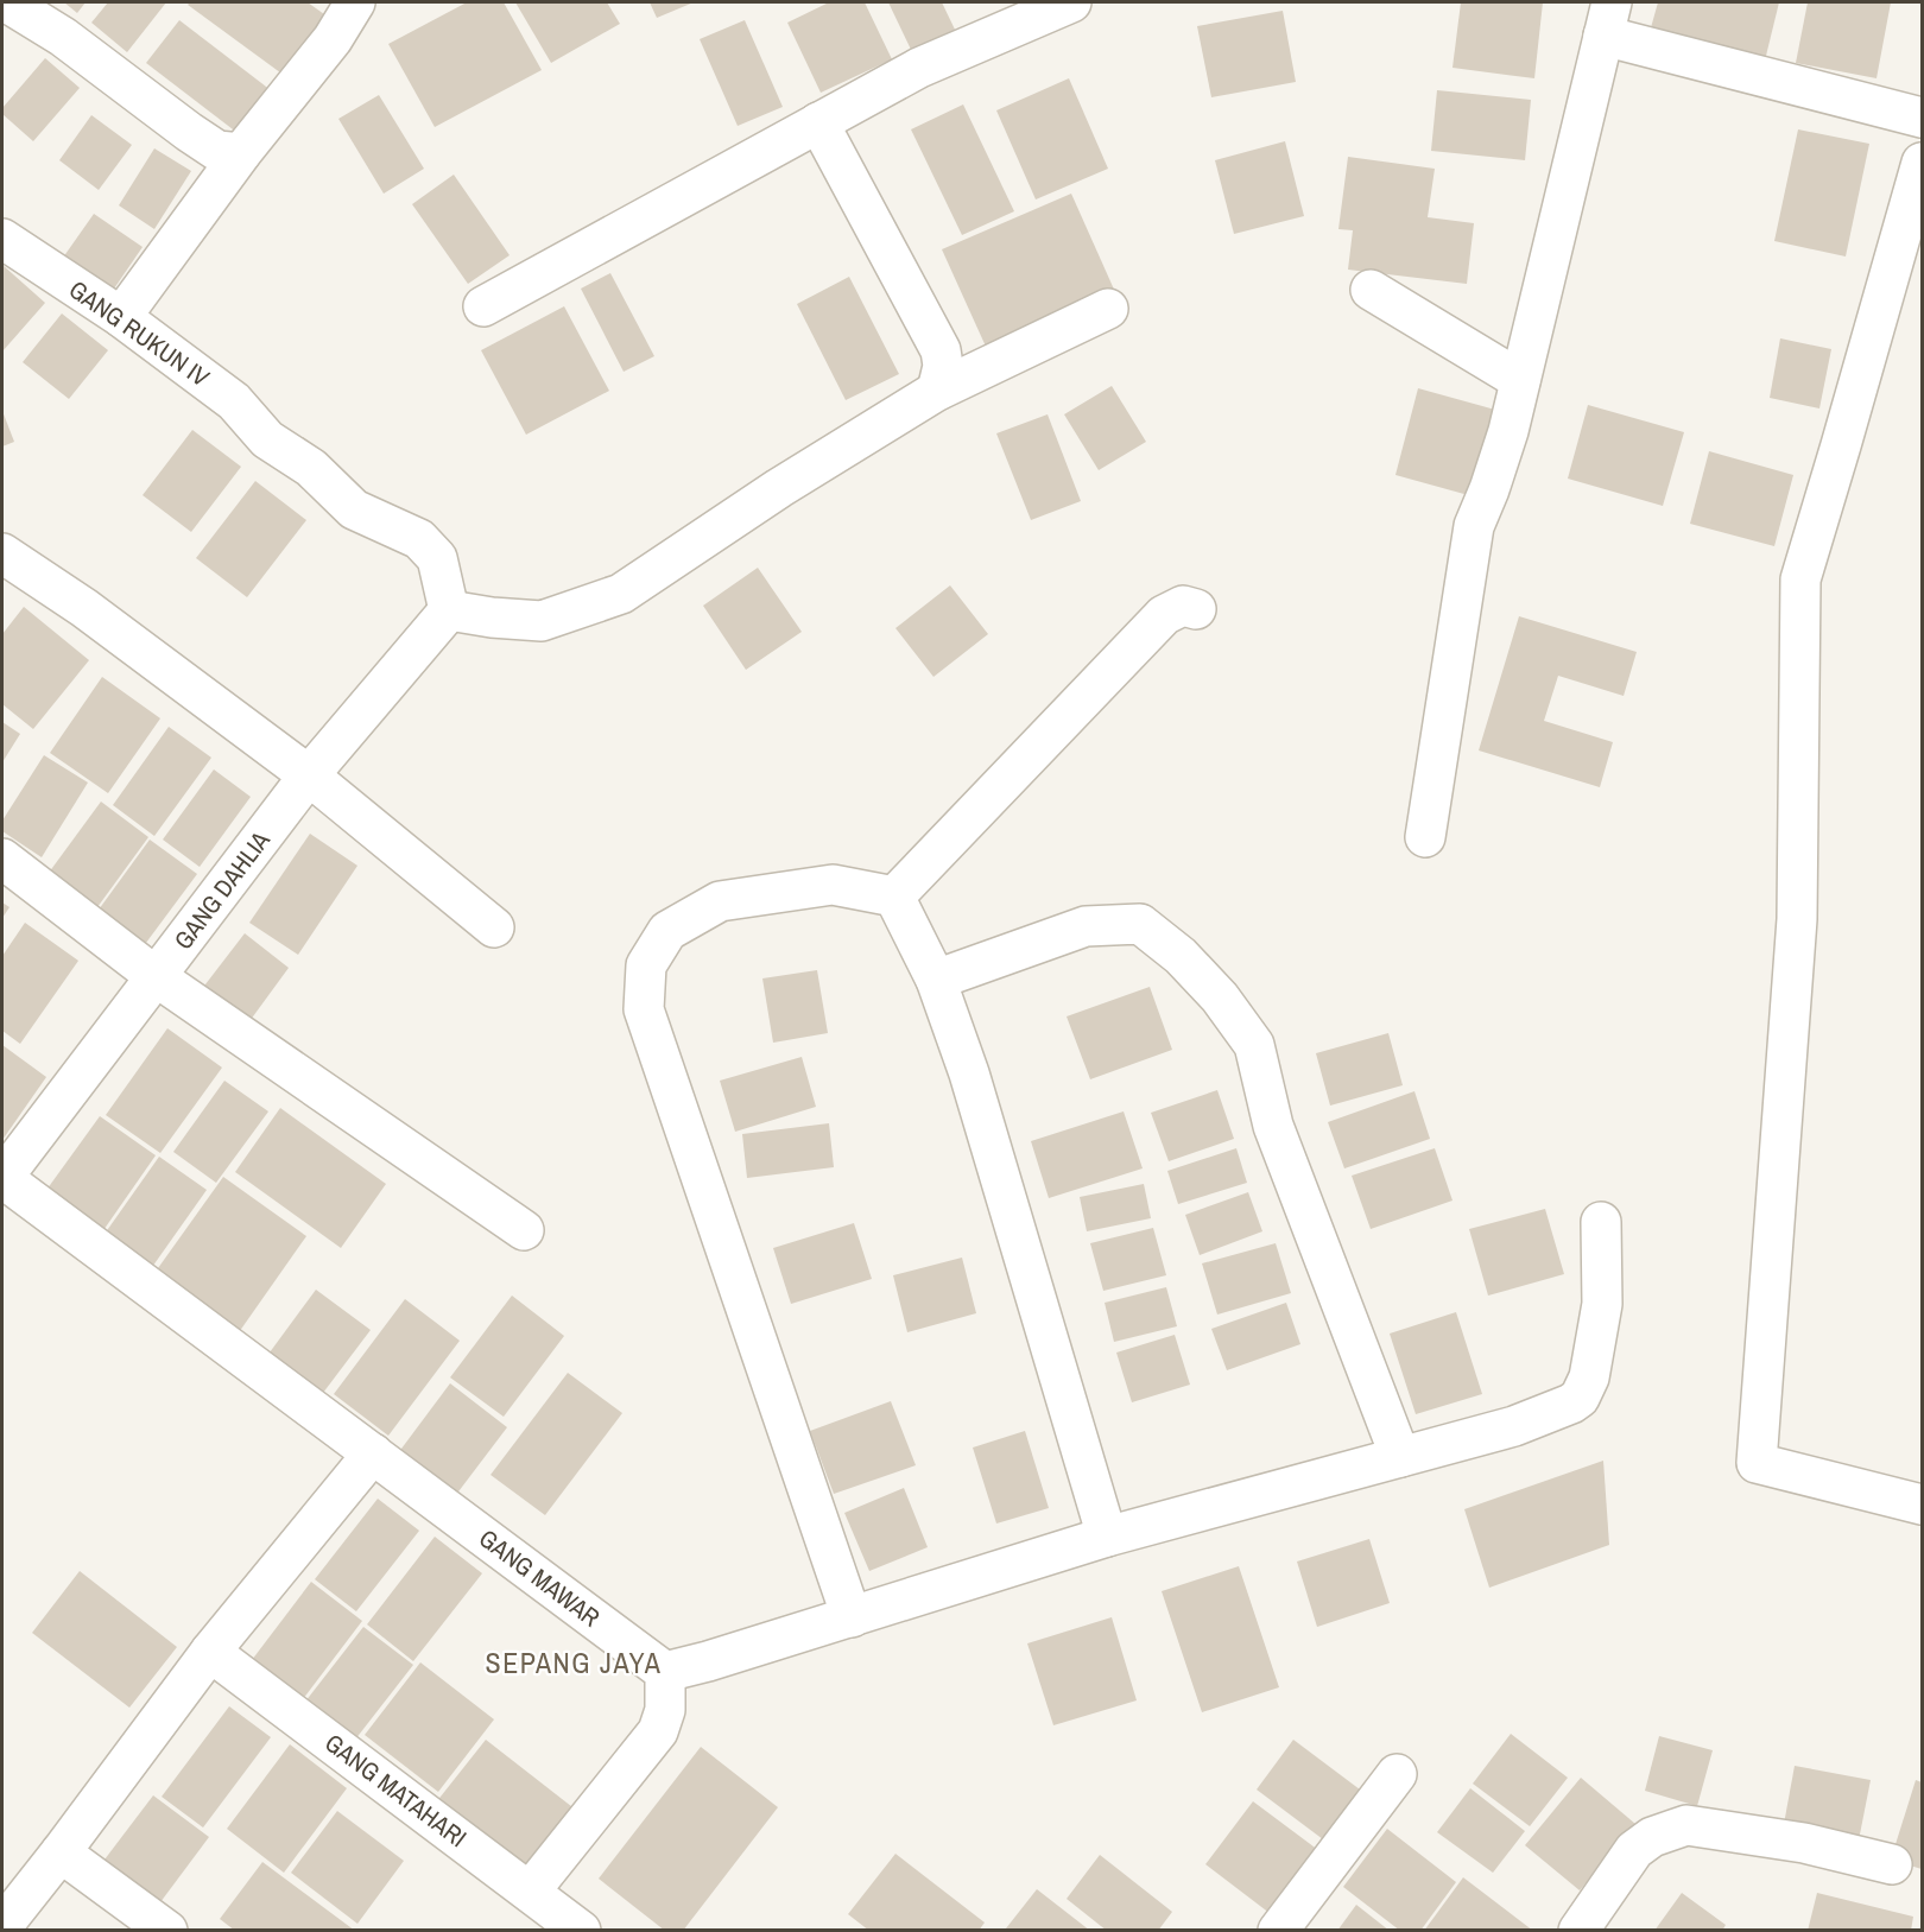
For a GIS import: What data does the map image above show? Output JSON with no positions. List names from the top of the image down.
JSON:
{
  "streets": {
    "street": [
      "GANG RUKUN IV",
      "GANG DAHLIA",
      "GANG MAWAR",
      "GANG MATAHARI"
    ]
  },
  "crossings": [
    ["GANG RUKUN IV", "GANG DAHLIA"],
    ["GANG DAHLIA", "GANG MAWAR"]
  ],
  "districts": ["SEPANG JAYA"]
}
